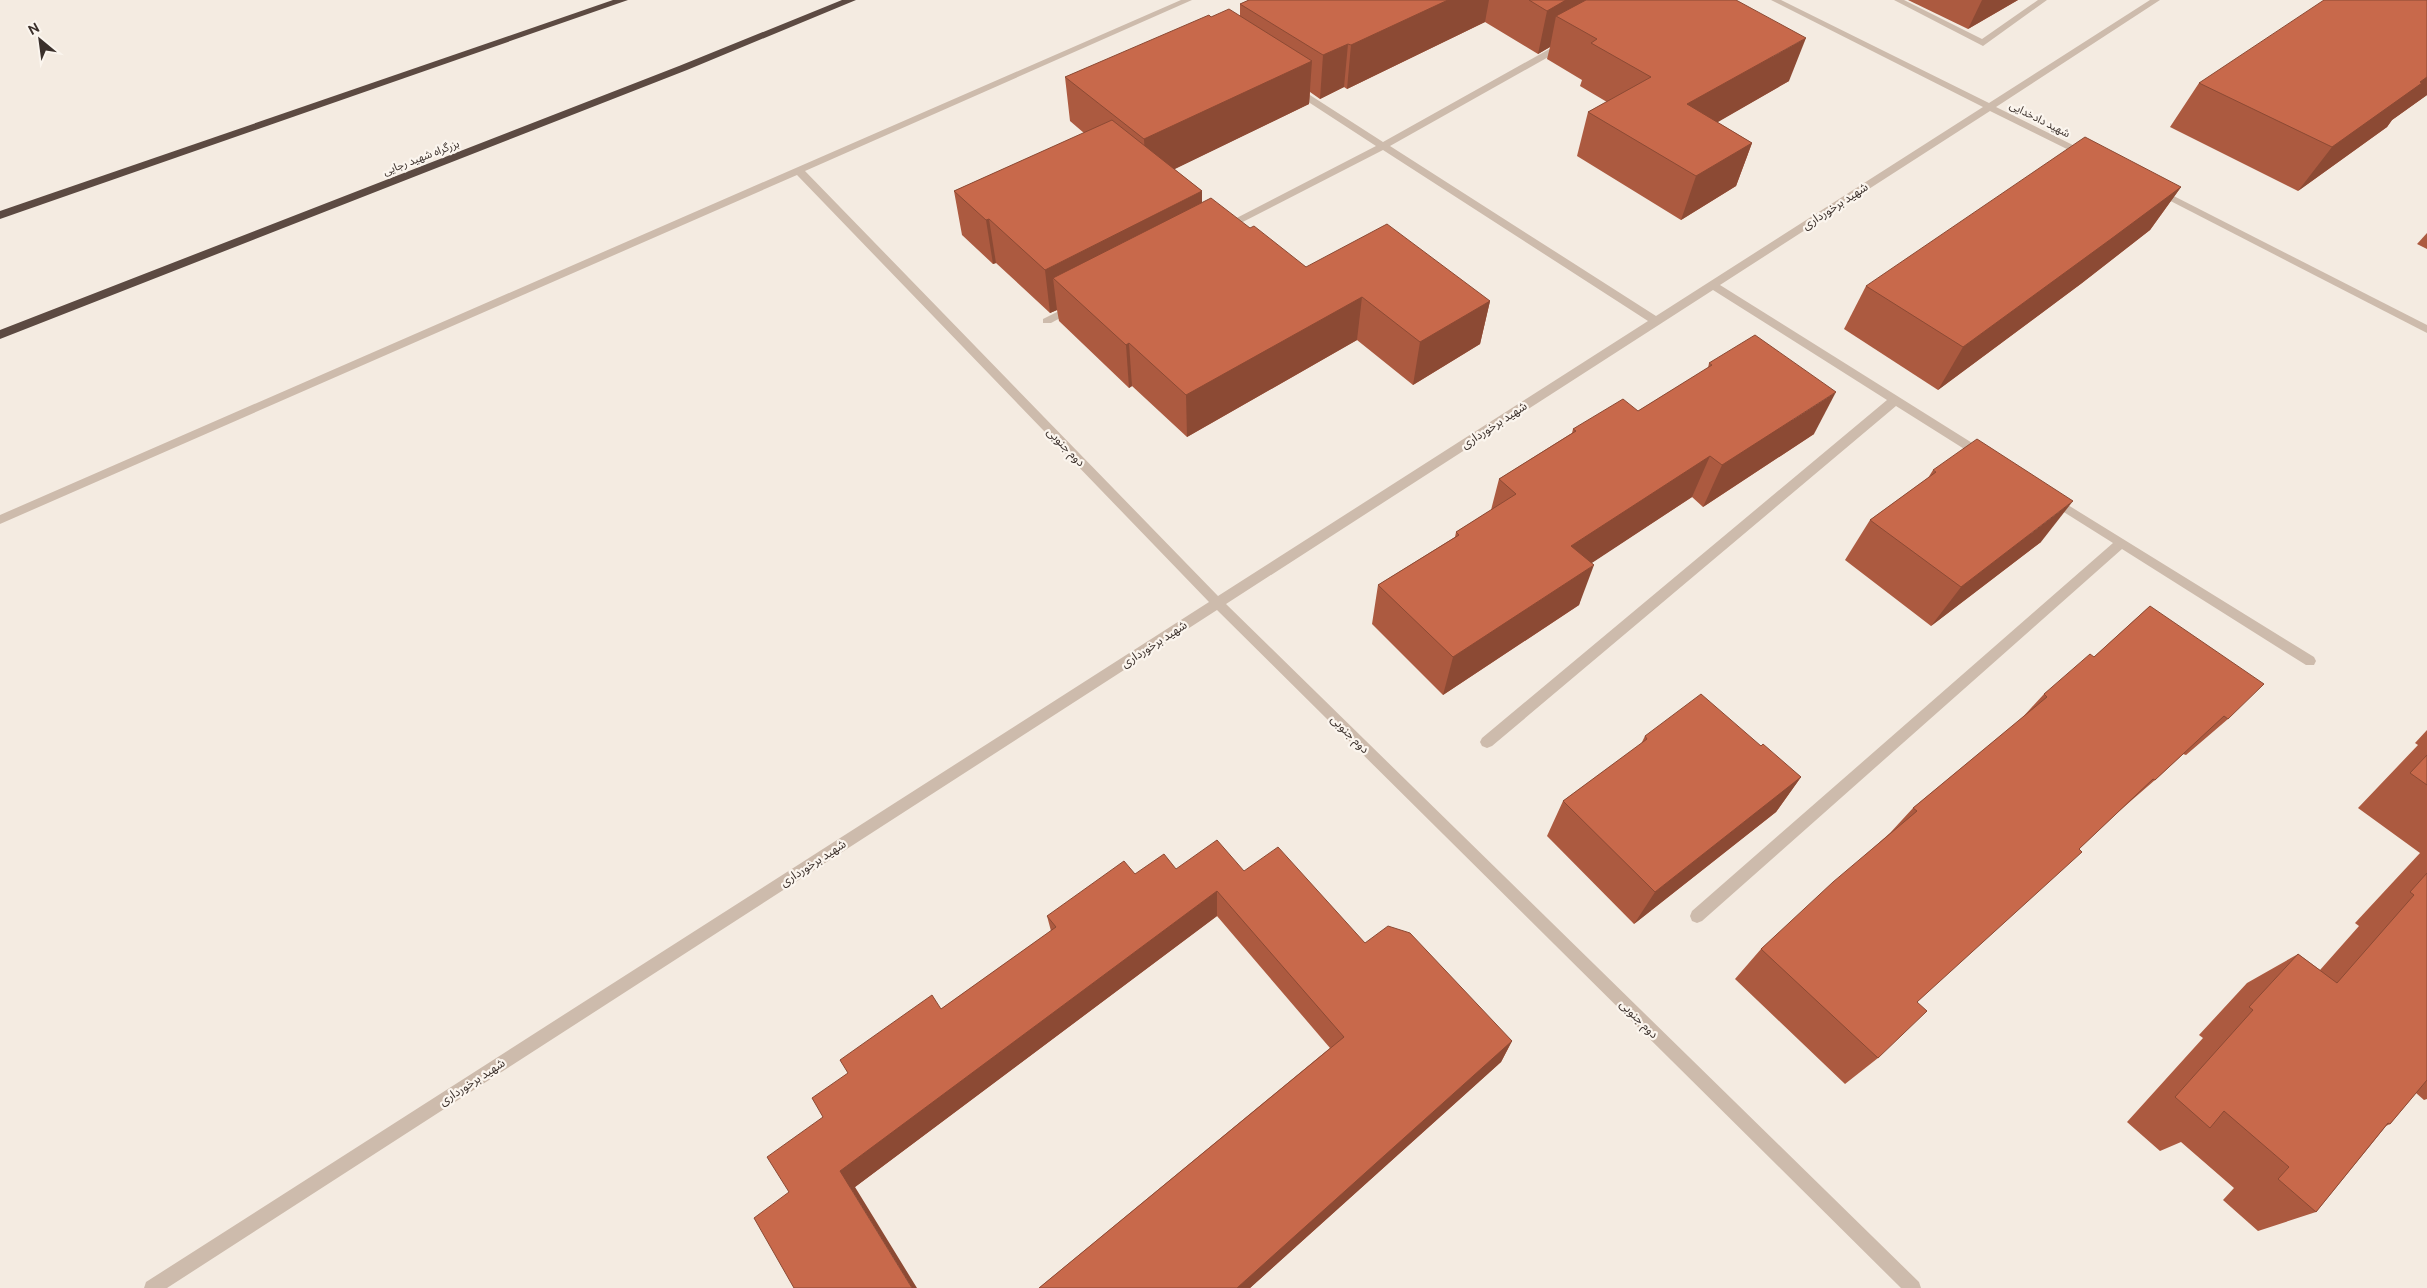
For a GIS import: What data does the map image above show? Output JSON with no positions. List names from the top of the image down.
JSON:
{
  "streets": {
    "highway": ["بزرگراه شهید رجایی"],
    "street": ["شهید دادخدایی", "شهید برخورداری", "دوم جنوبی"]
  },
  "crossings": [
    ["شهید دادخدایی", "شهید برخورداری"],
    ["شهید برخورداری", "دوم جنوبی"]
  ],
  "north": "top left"
}
